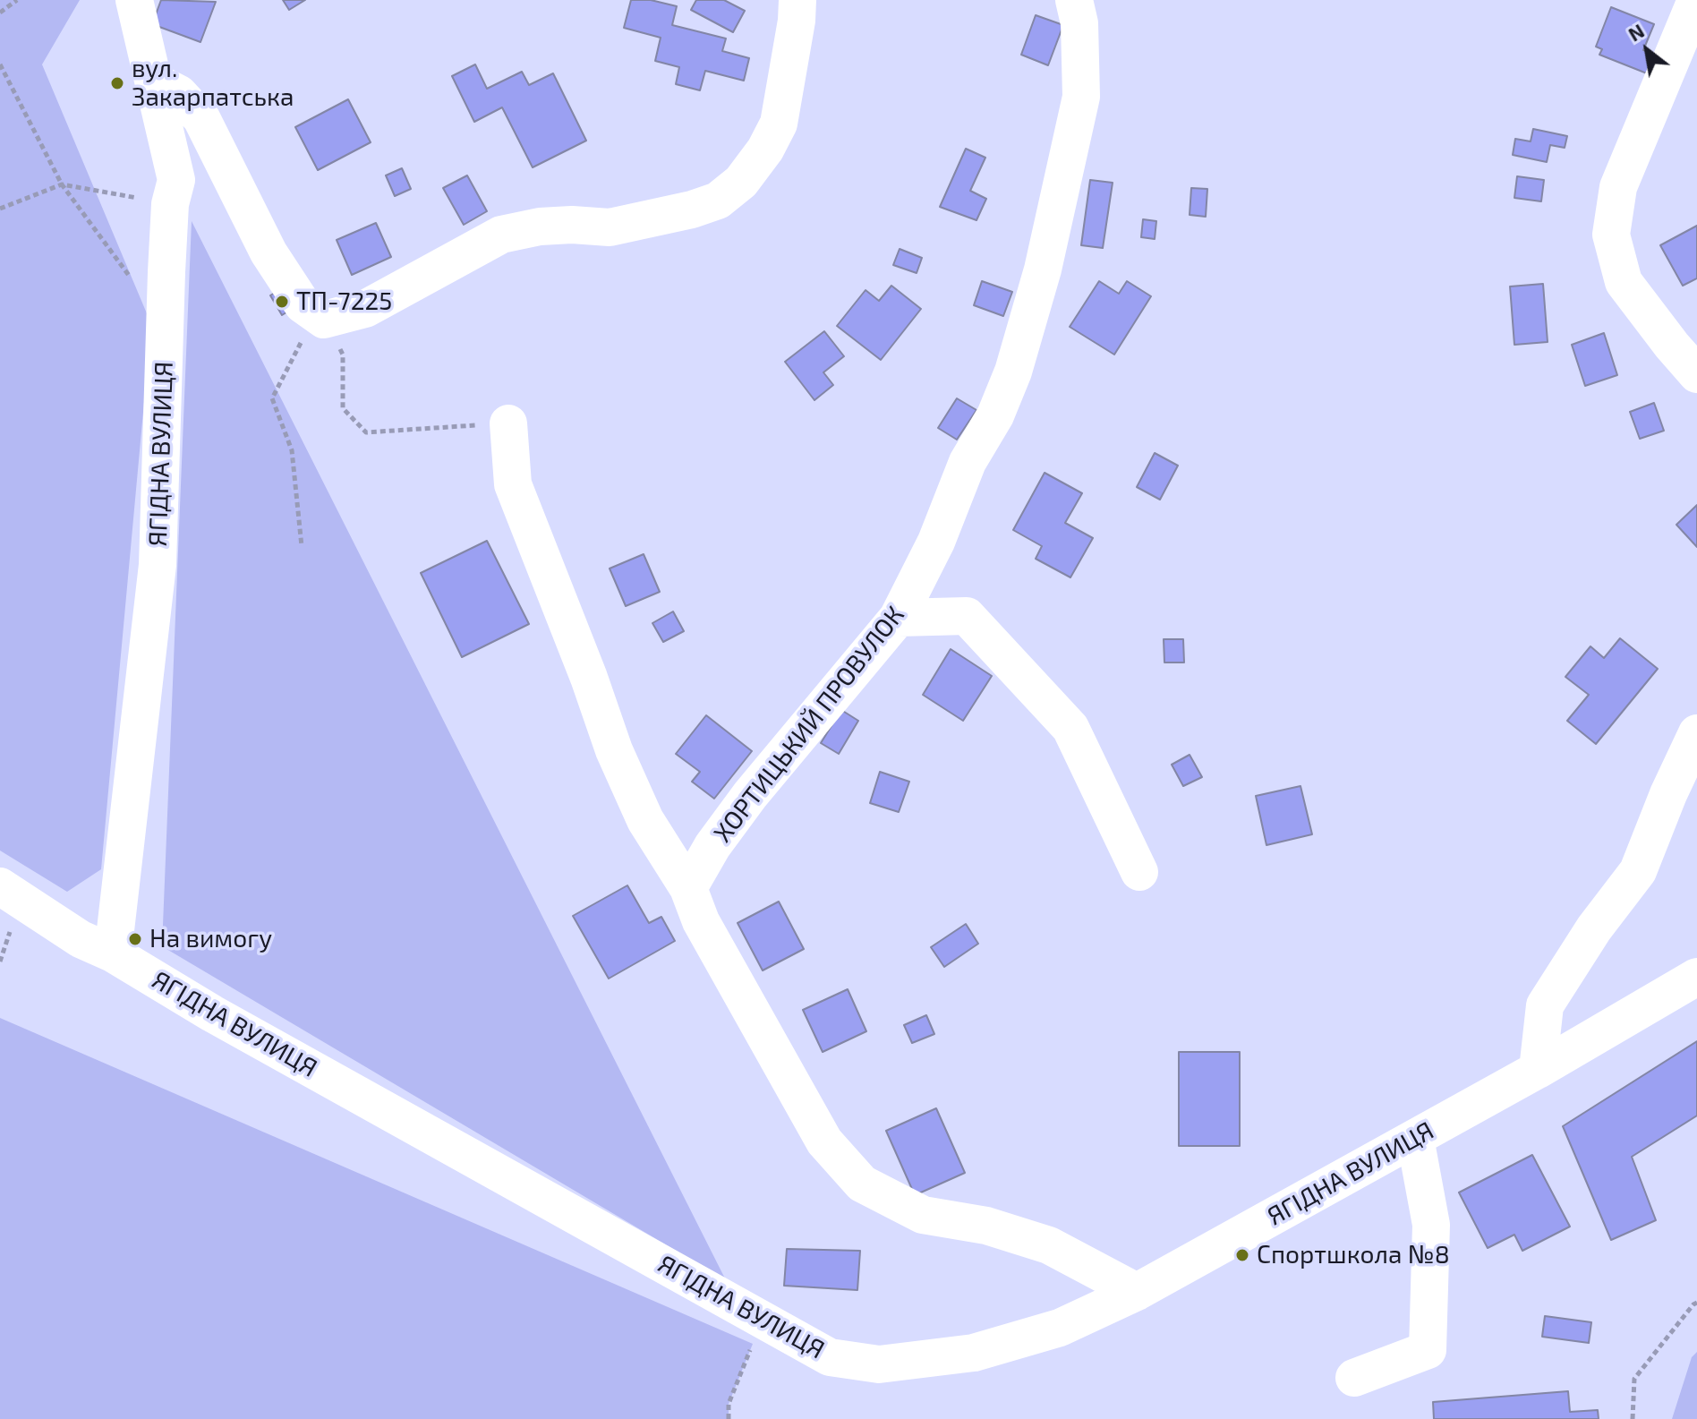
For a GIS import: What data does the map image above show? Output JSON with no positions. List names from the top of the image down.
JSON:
{
  "streets": {
    "street": ["ЯГІДНА ВУЛИЦЯ", "ХОРТИЦЬКИЙ ПРОВУЛОК"]
  },
  "places": [
    "вул. Закарпатська",
    "ТП-7225",
    "На вимогу",
    "Спортшкола №8"
  ],
  "north": "top left"
}
